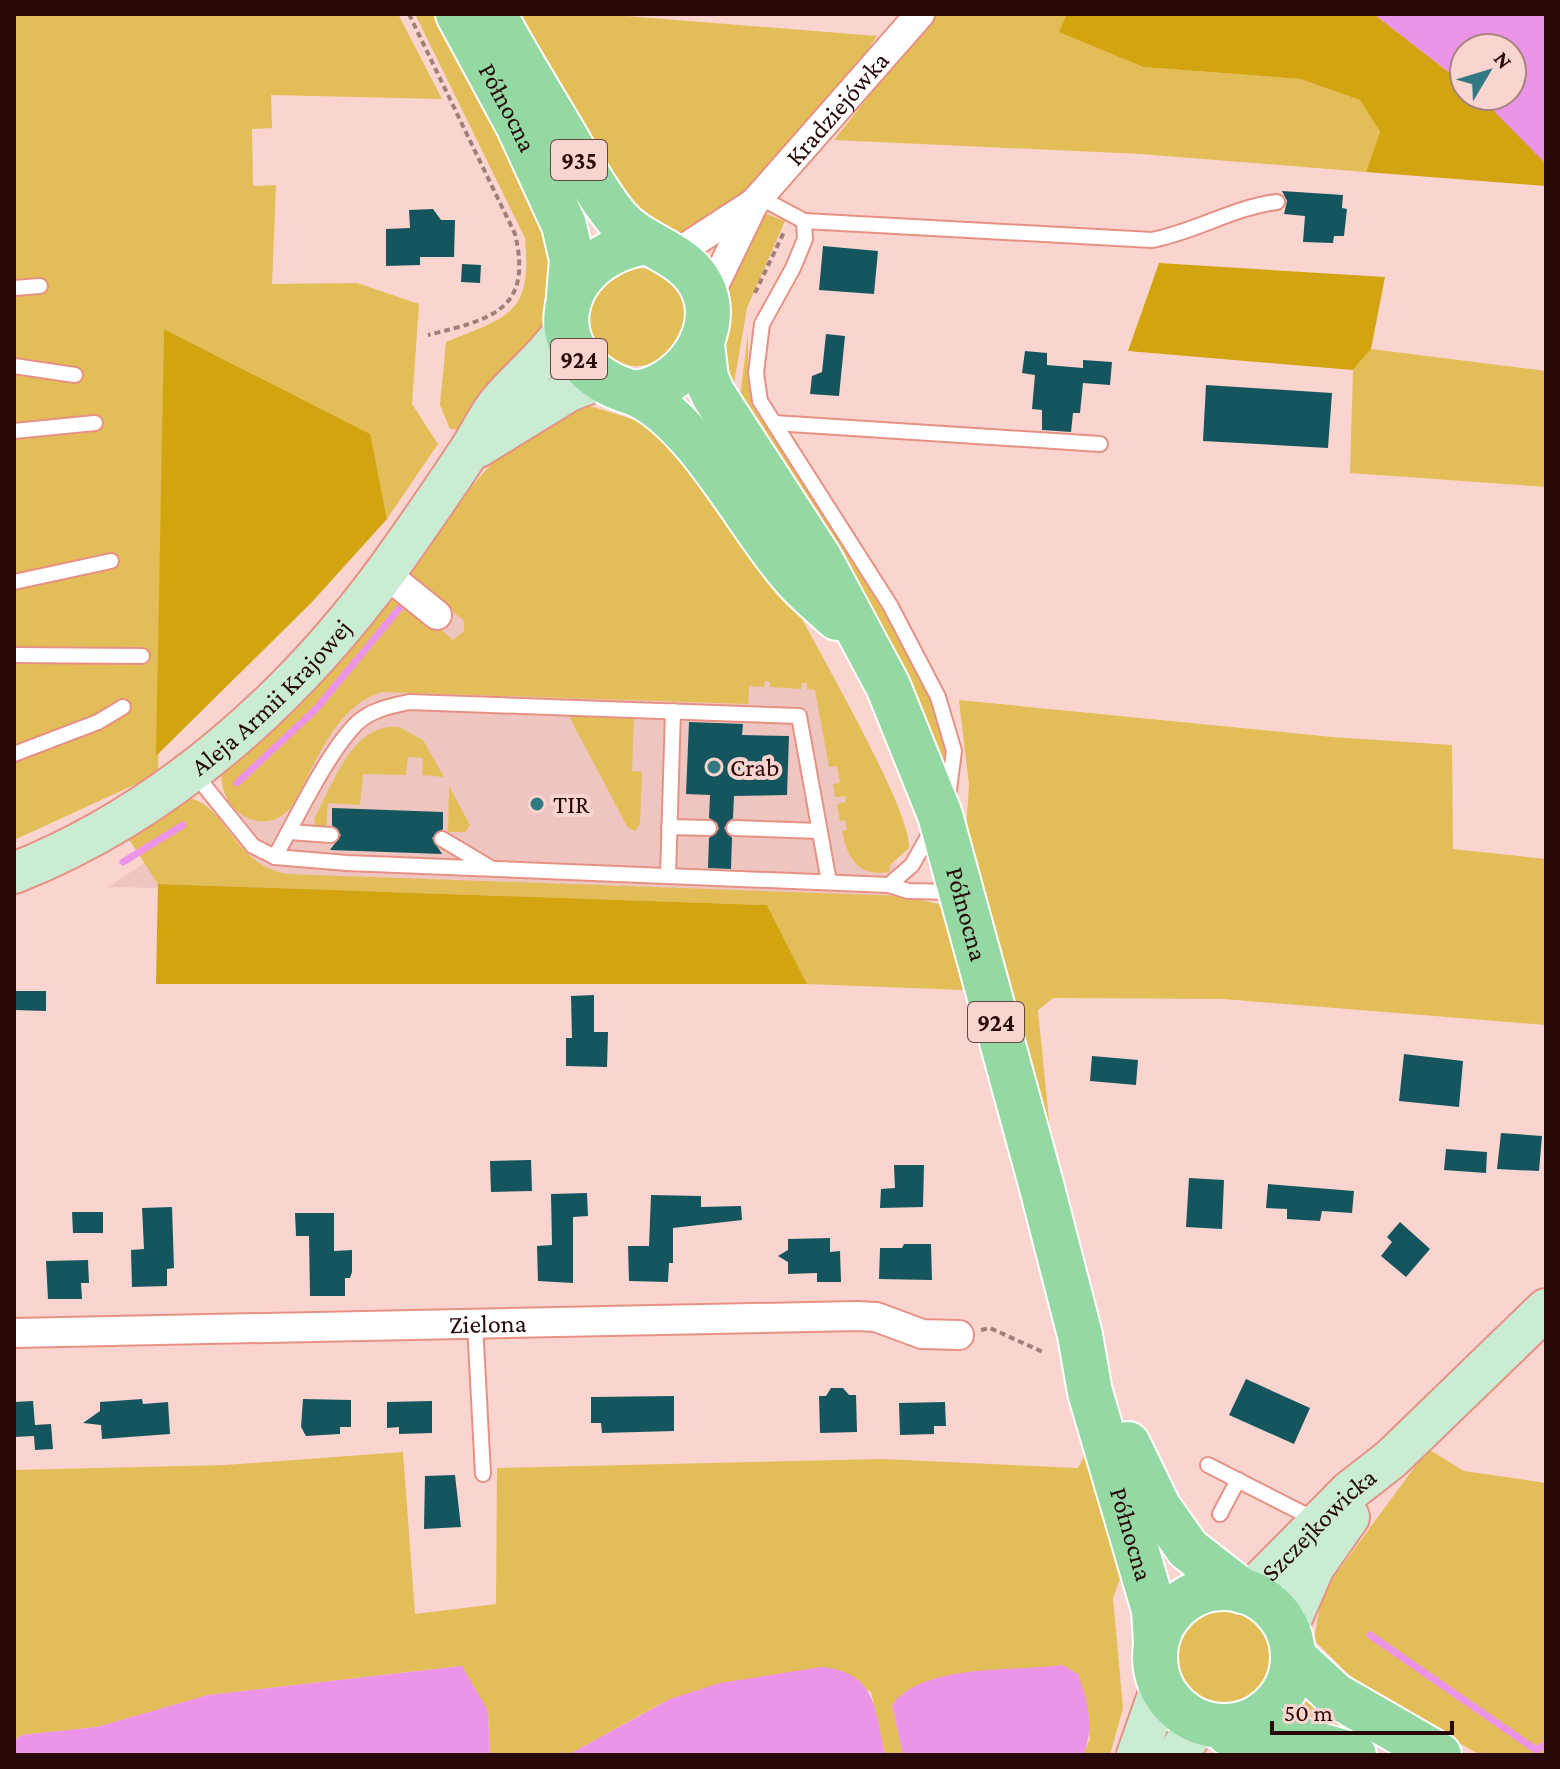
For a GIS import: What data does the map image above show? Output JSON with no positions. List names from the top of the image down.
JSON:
{
  "streets": {
    "main road": [
      "Północna",
      "935",
      "924",
      "Aleja Armii Krajowej",
      "Szczejkowicka"
    ],
    "street": ["Kradziejówka", "Zielona"]
  },
  "crossings": [
    ["Północna", "Kradziejówka"],
    ["Północna", "924"],
    ["Północna", "Aleja Armii Krajowej"],
    ["Północna", "Szczejkowicka"],
    ["Kradziejówka", "924"],
    ["Kradziejówka", "Aleja Armii Krajowej"],
    ["924", "Aleja Armii Krajowej"],
    ["924", "Szczejkowicka"]
  ],
  "places": ["Crab", "TIR"],
  "scale_bar": "50 m",
  "north": "top right"
}
